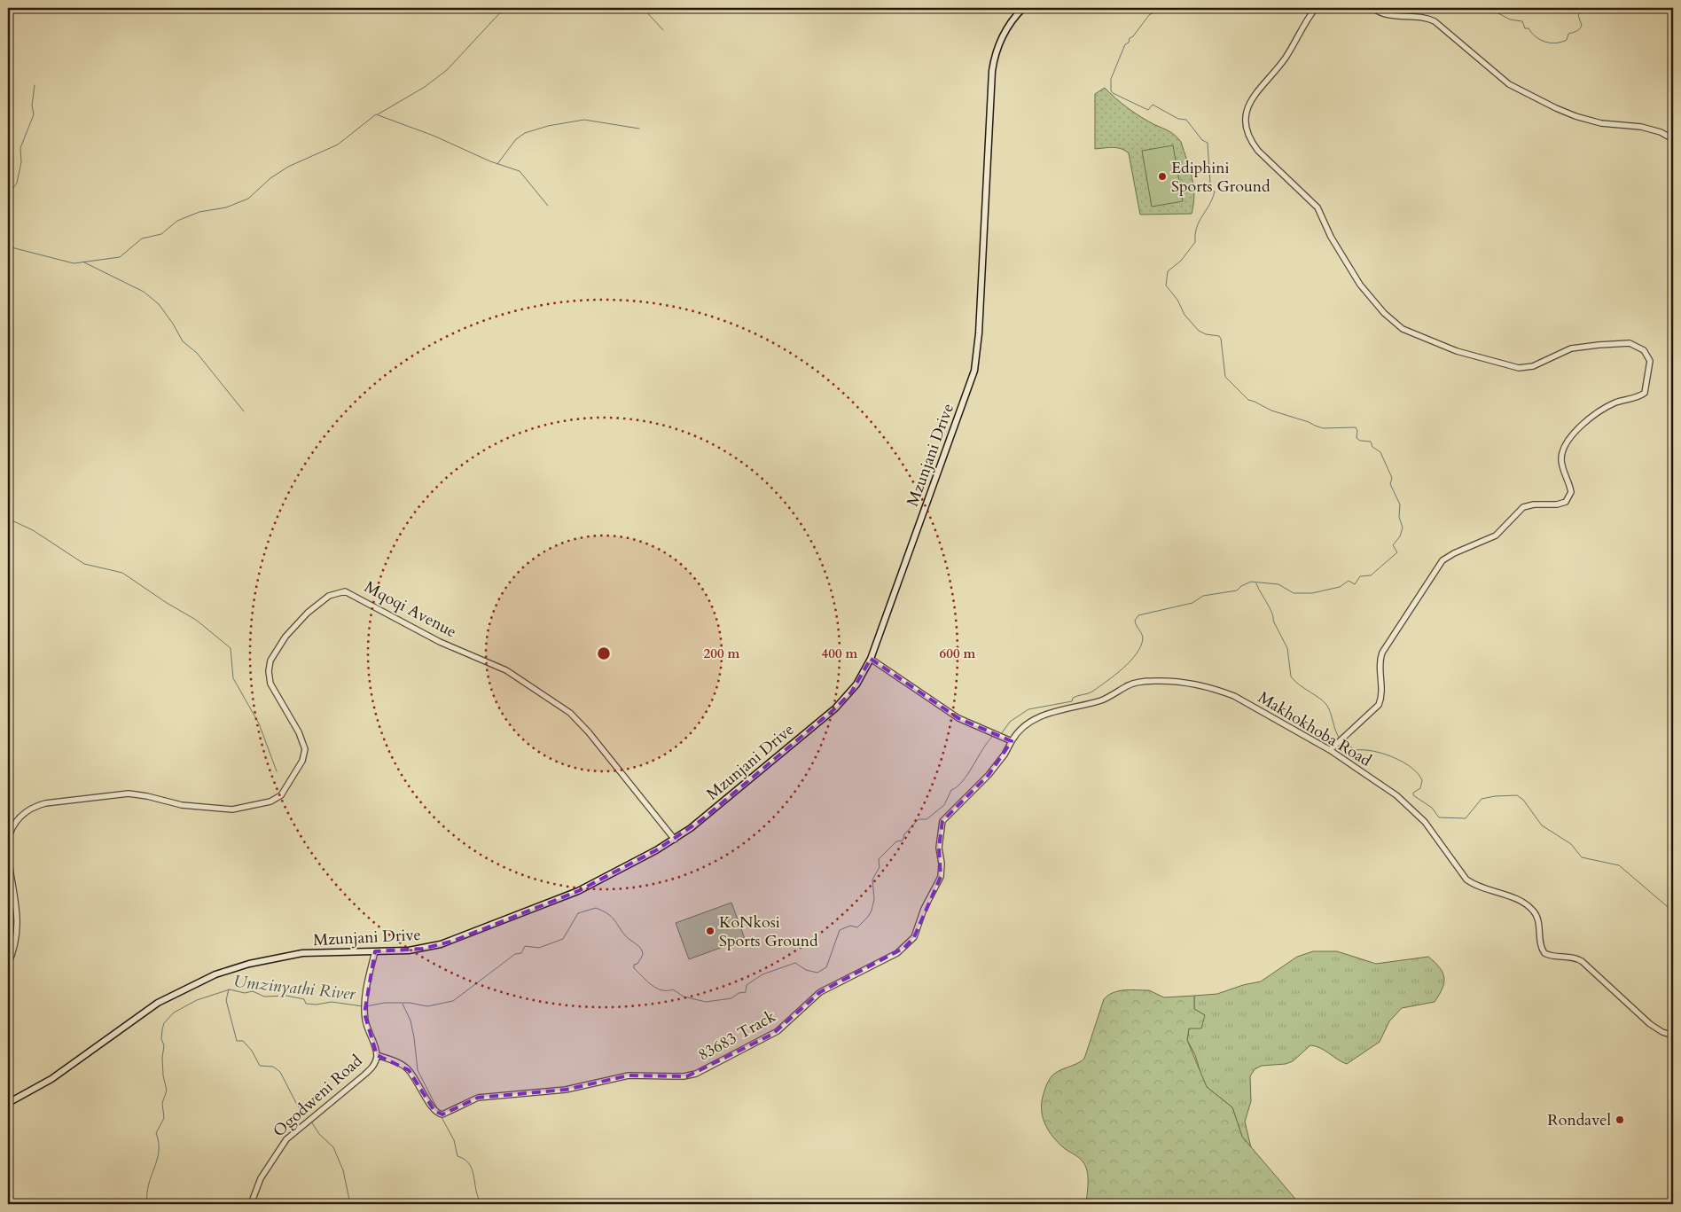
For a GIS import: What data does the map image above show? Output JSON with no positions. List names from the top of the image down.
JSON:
{
  "streets": {
    "main road": ["Mzunjani Drive"],
    "street": [
      "Mqoqi Avenue",
      "Makhokhoba Road",
      "83683 Track",
      "Ogodweni Road"
    ]
  },
  "crossings": [
    ["Mzunjani Drive", "Mqoqi Avenue"],
    ["Mzunjani Drive", "Ogodweni Road"],
    ["Makhokhoba Road", "83683 Track"],
    ["83683 Track", "Ogodweni Road"]
  ],
  "water": ["Umzinyathi River"],
  "places": ["Ediphini Sports Ground", "KoNkosi Sports Ground", "Rondavel"],
  "rings": ["200 m", "400 m", "600 m"]
}
